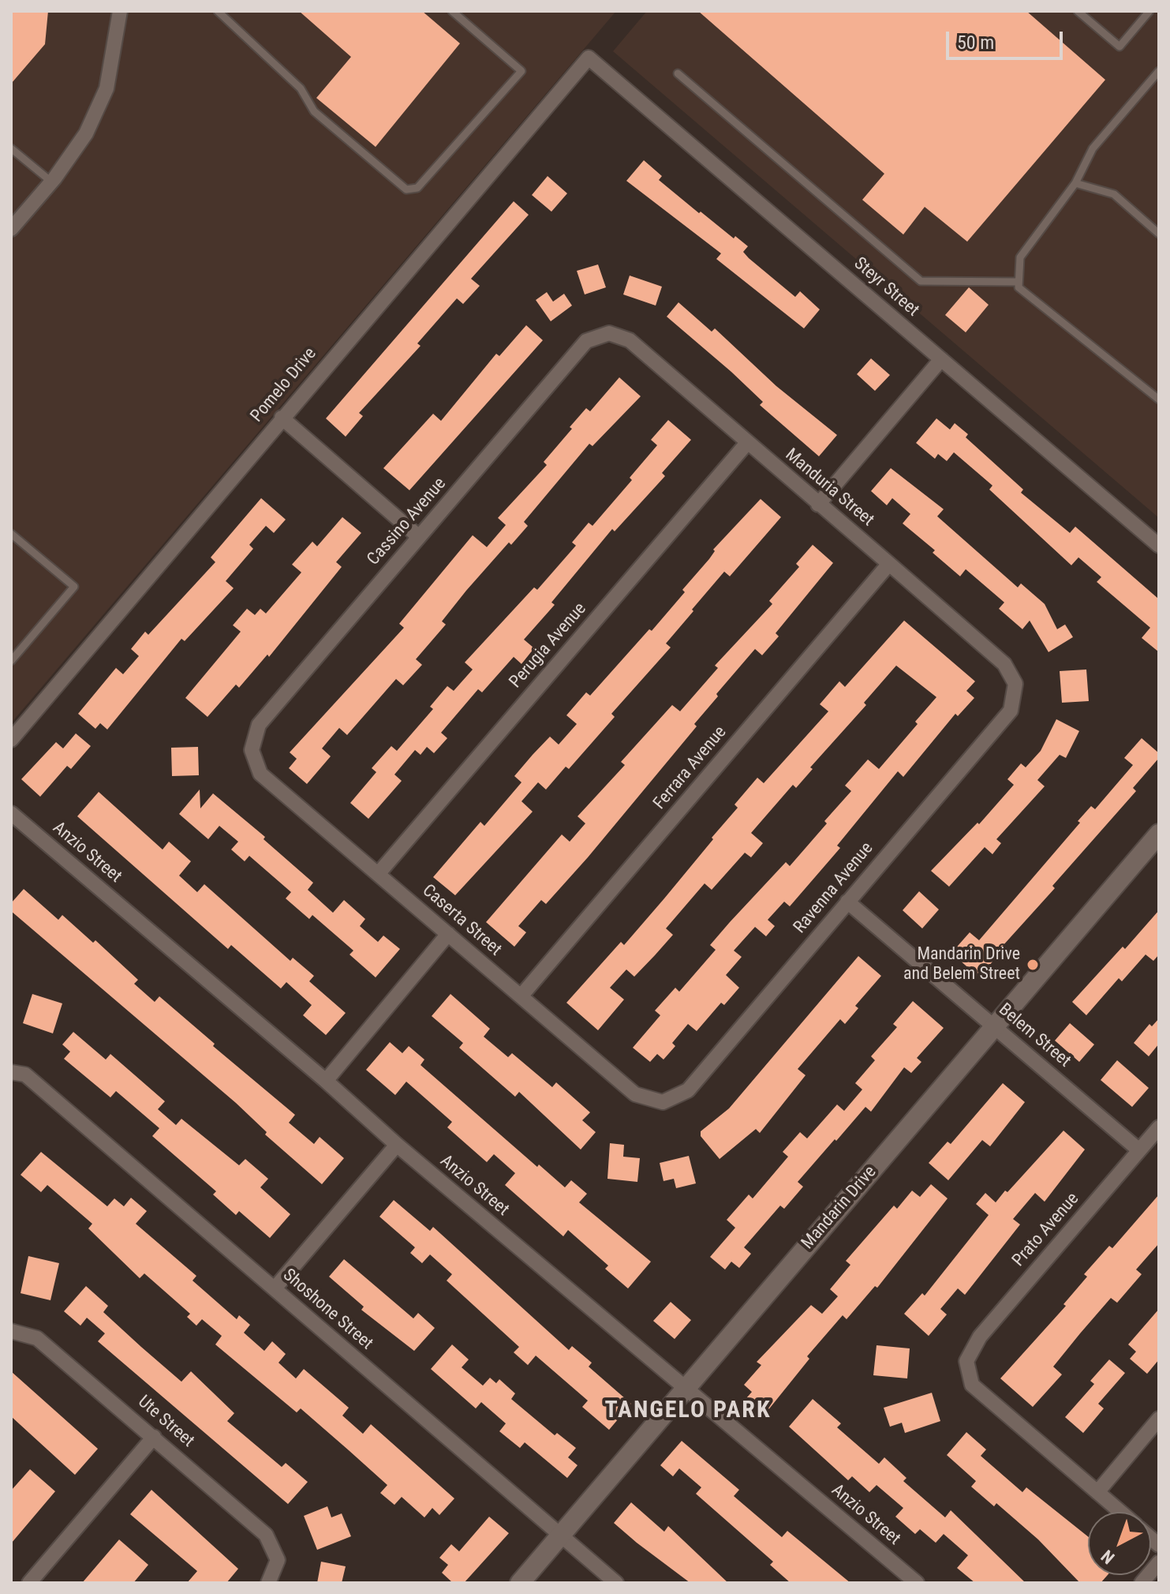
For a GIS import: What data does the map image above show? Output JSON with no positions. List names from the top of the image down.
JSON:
{
  "streets": {
    "street": [
      "Steyr Street",
      "Pomelo Drive",
      "Manduria Street",
      "Cassino Avenue",
      "Perugia Avenue",
      "Ferrara Avenue",
      "Anzio Street",
      "Ravenna Avenue",
      "Caserta Street",
      "Belem Street",
      "Mandarin Drive",
      "Prato Avenue",
      "Shoshone Street",
      "Ute Street"
    ]
  },
  "crossings": [
    ["Steyr Street", "Pomelo Drive"],
    ["Manduria Street", "Cassino Avenue"],
    ["Manduria Street", "Perugia Avenue"],
    ["Manduria Street", "Ferrara Avenue"],
    ["Manduria Street", "Ravenna Avenue"],
    ["Cassino Avenue", "Caserta Street"],
    ["Perugia Avenue", "Caserta Street"],
    ["Ferrara Avenue", "Caserta Street"],
    ["Anzio Street", "Mandarin Drive"],
    ["Ravenna Avenue", "Caserta Street"],
    ["Ravenna Avenue", "Belem Street"],
    ["Belem Street", "Mandarin Drive"],
    ["Belem Street", "Prato Avenue"],
    ["Mandarin Drive", "Shoshone Street"]
  ],
  "districts": ["TANGELO PARK"],
  "places": ["Mandarin Drive and Belem Street"],
  "scale_bar": "50 m",
  "north": "bottom left"
}
